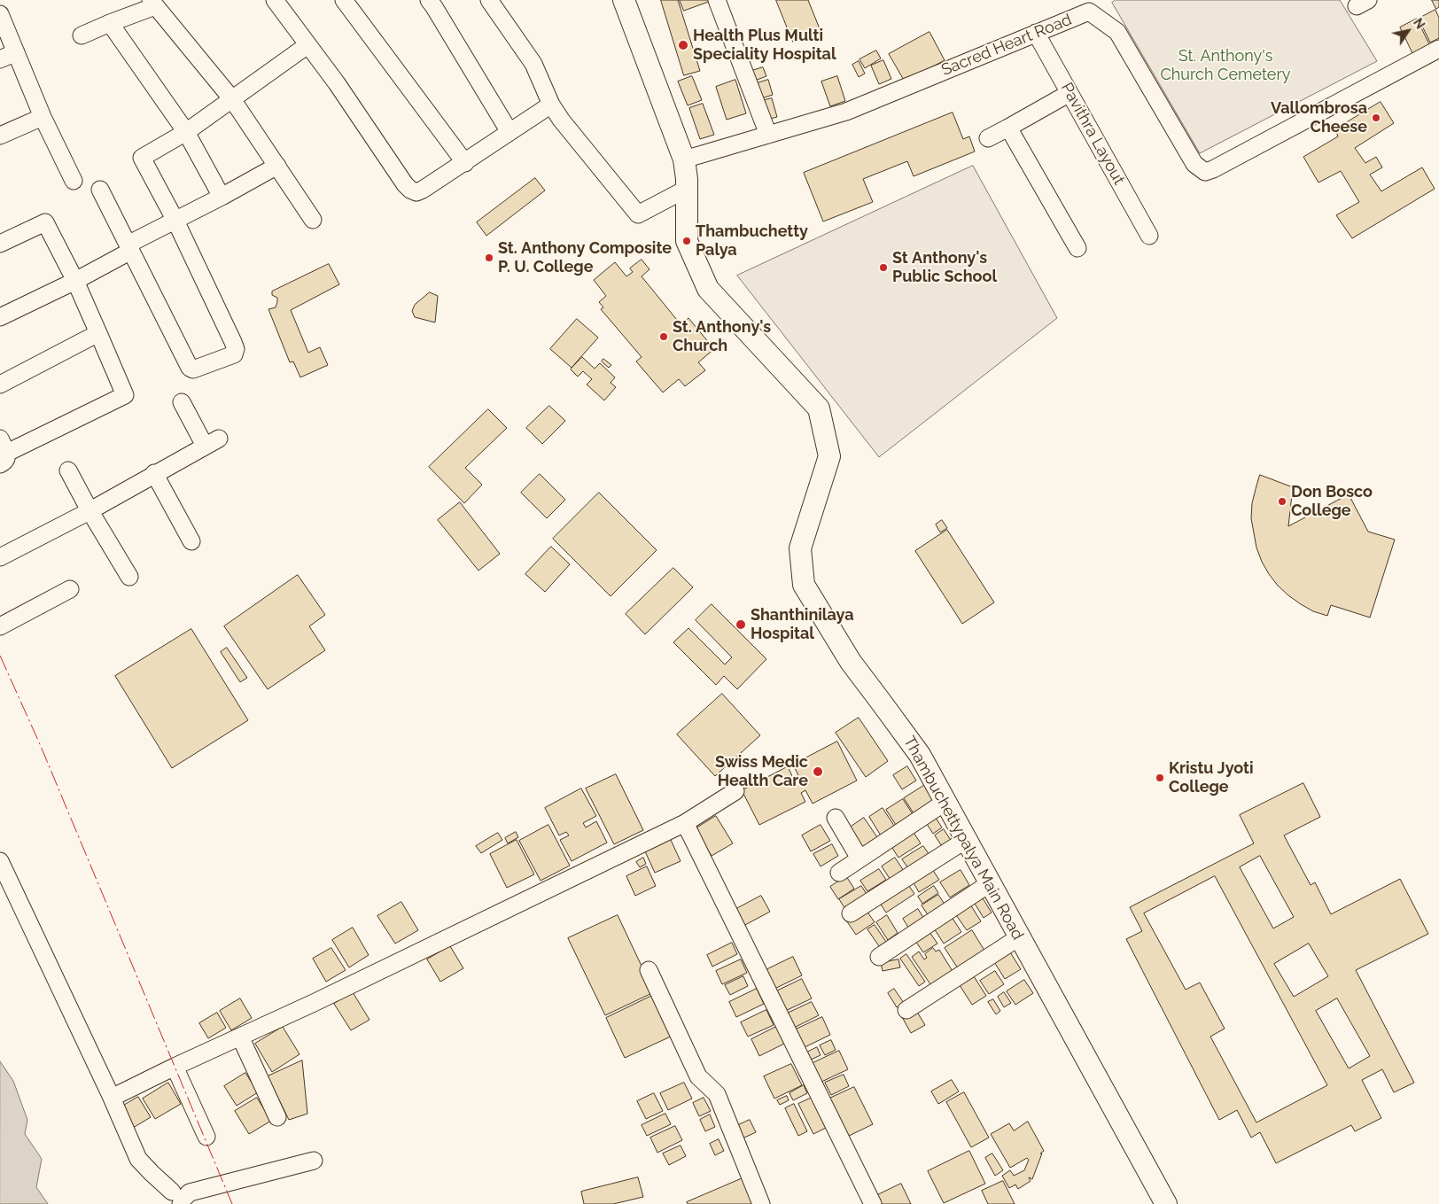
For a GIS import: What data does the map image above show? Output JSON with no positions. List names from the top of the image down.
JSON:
{
  "streets": {
    "main road": ["Thambuchettypalya Main Road"],
    "street": ["Sacred Heart Road", "Pavithra Layout"]
  },
  "crossings": [
    ["Sacred Heart Road", "Pavithra Layout"],
    ["Sacred Heart Road", "Thambuchettypalya Main Road"]
  ],
  "parks": ["St. Anthony's Church Cemetery"],
  "places": [
    "Health Plus Multi Speciality Hospital",
    "Vallombrosa Cheese",
    "Thambuchetty Palya",
    "St. Anthony Composite P. U. College",
    "St Anthony's Public School",
    "St. Anthony's Church",
    "Don Bosco College",
    "Shanthinilaya Hospital",
    "Swiss Medic Health Care",
    "Kristu Jyoti College"
  ],
  "north": "top right"
}
